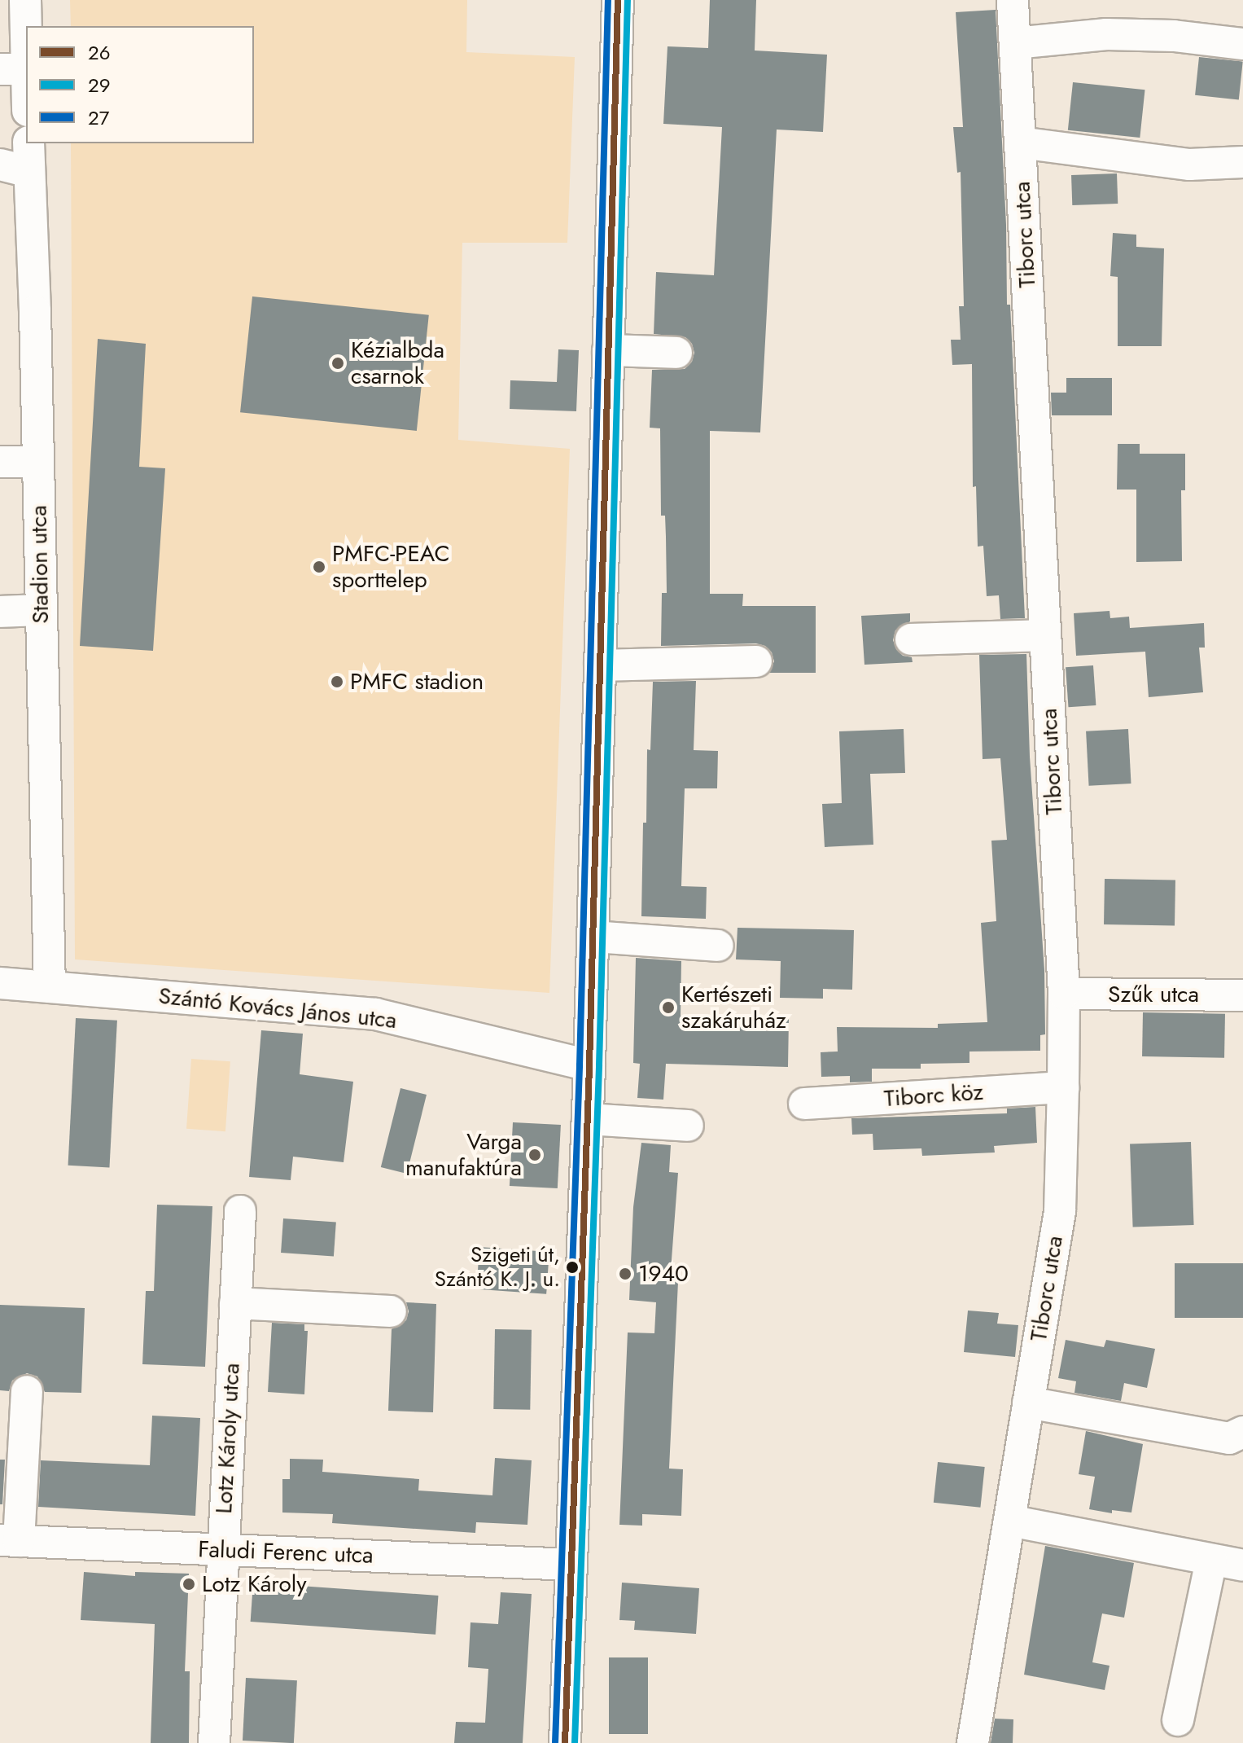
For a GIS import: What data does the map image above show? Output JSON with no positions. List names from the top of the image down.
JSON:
{
  "streets": {
    "street": [
      "Tiborc utca",
      "Stadion utca",
      "Szűk utca",
      "Szántó Kovács János utca",
      "Tiborc köz",
      "Lotz Károly utca",
      "Faludi Ferenc utca"
    ]
  },
  "crossings": [
    ["Tiborc utca", "Szűk utca"],
    ["Tiborc utca", "Tiborc köz"],
    ["Stadion utca", "Szántó Kovács János utca"],
    ["Lotz Károly utca", "Faludi Ferenc utca"]
  ],
  "places": [
    "Kézialbda csarnok",
    "PMFC-PEAC sporttelep",
    "PMFC stadion",
    "Kertészeti szakáruház",
    "Varga manufaktúra",
    "Szigeti út, Szántó K. J. u.",
    "1940",
    "Lotz Károly"
  ],
  "lines": ["transit line 26", "transit line 29", "transit line 27"],
  "legend": ["26", "29", "27"]
}
